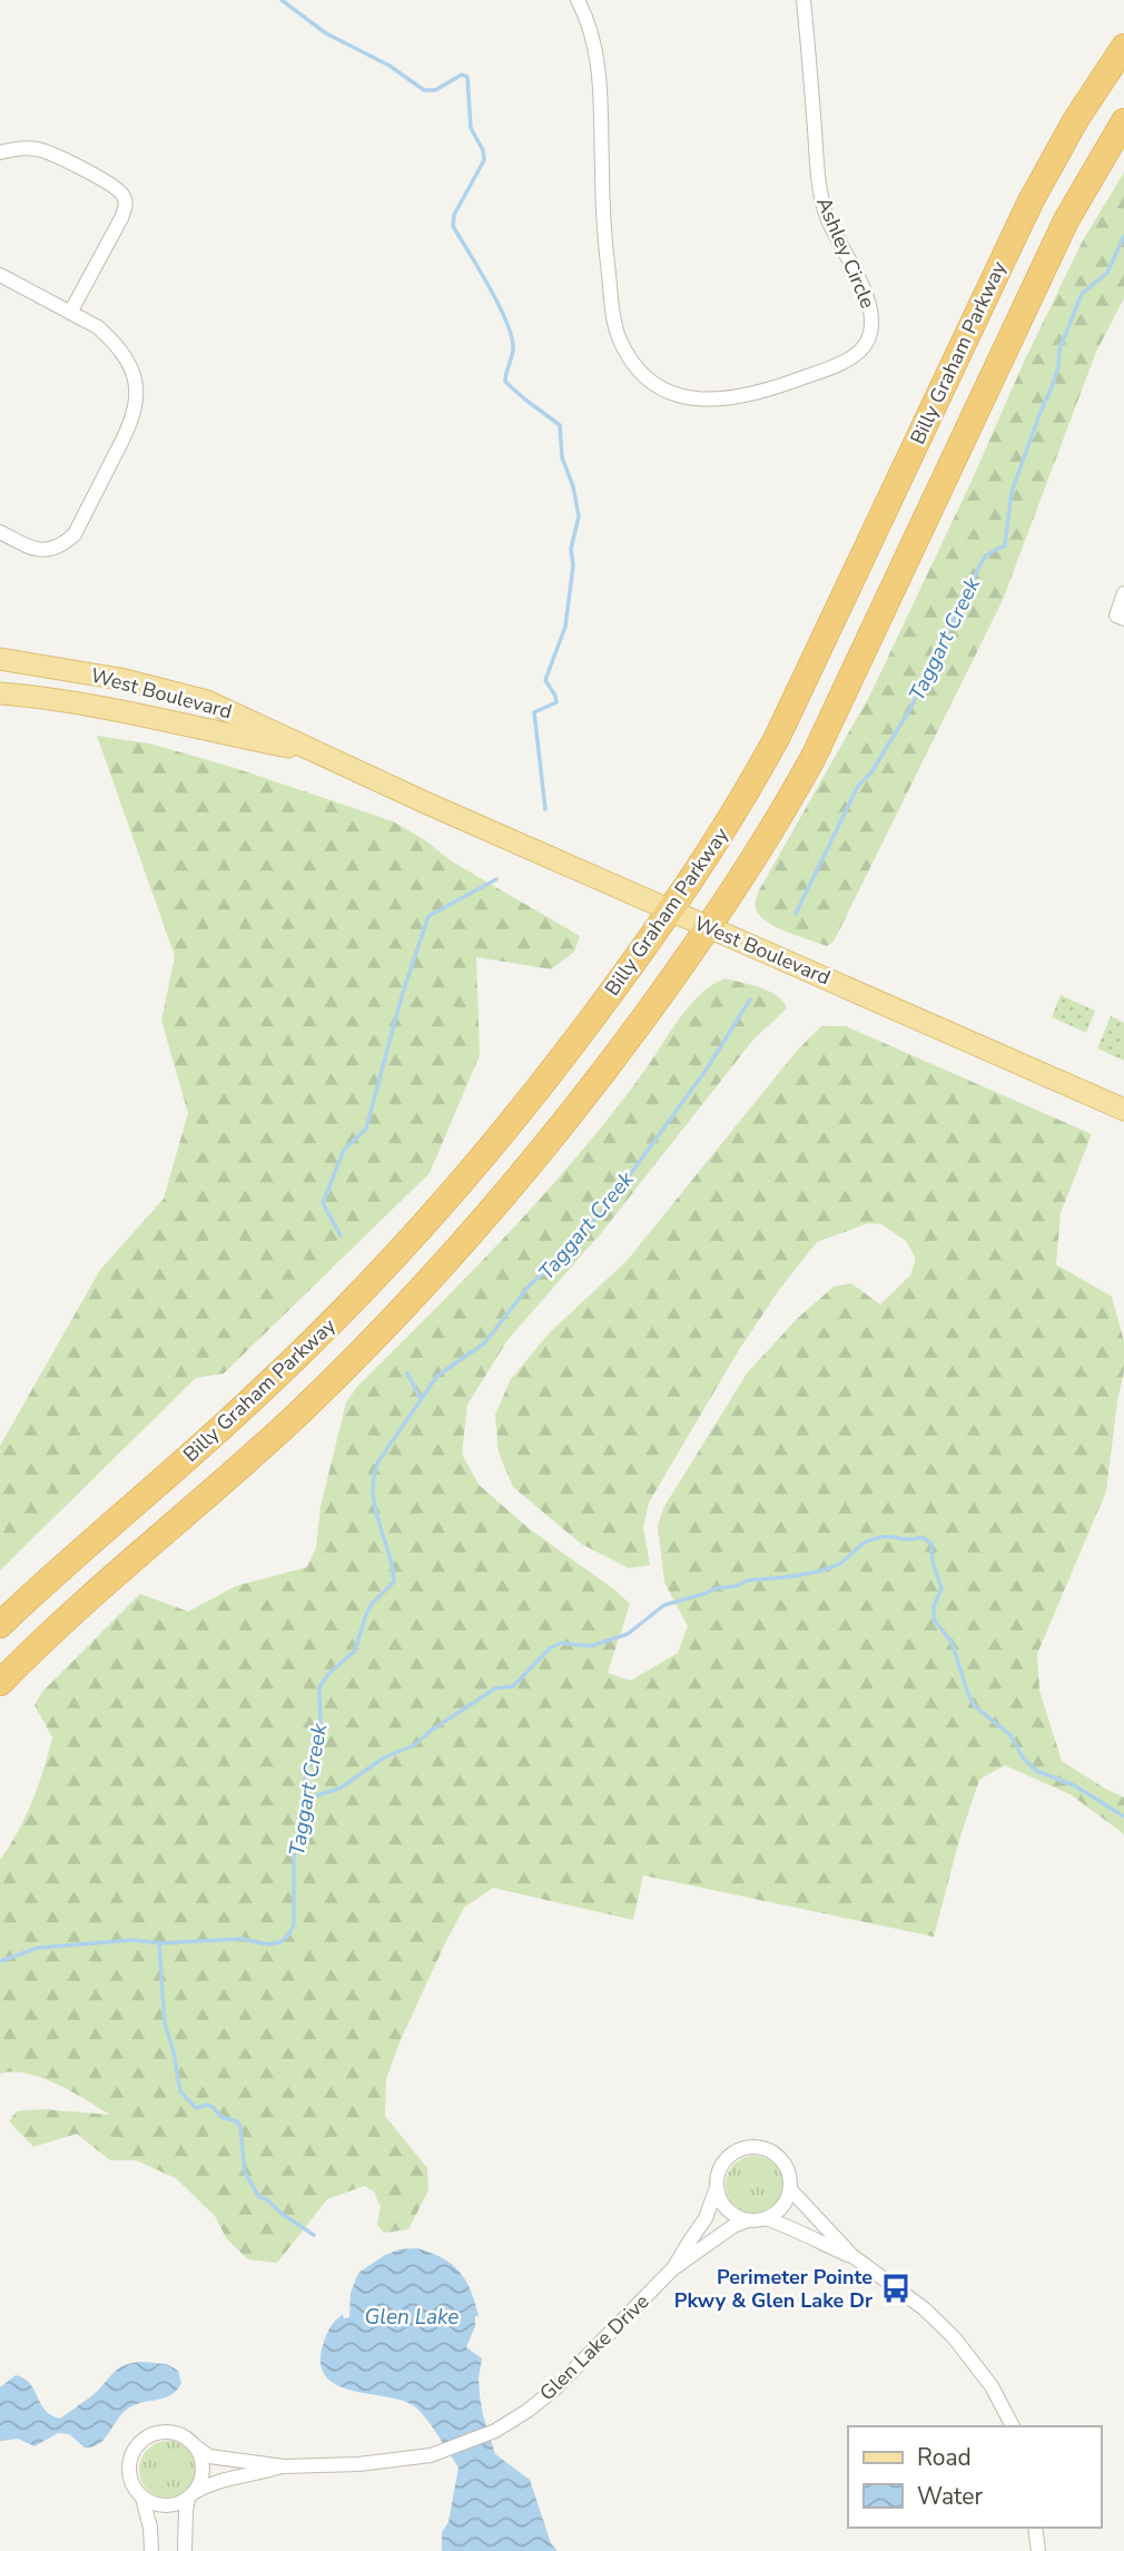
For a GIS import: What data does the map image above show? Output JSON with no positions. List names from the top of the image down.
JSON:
{
  "streets": {
    "highway": ["Billy Graham Parkway"],
    "main road": ["West Boulevard"],
    "street": ["Ashley Circle", "Glen Lake Drive"]
  },
  "crossings": [
    ["Billy Graham Parkway", "West Boulevard"]
  ],
  "water": ["Taggart Creek", "Glen Lake"],
  "places": {
    "bus stop": ["Perimeter Pointe Pkwy & Glen Lake Dr"]
  },
  "legend": ["Road", "Water"]
}
